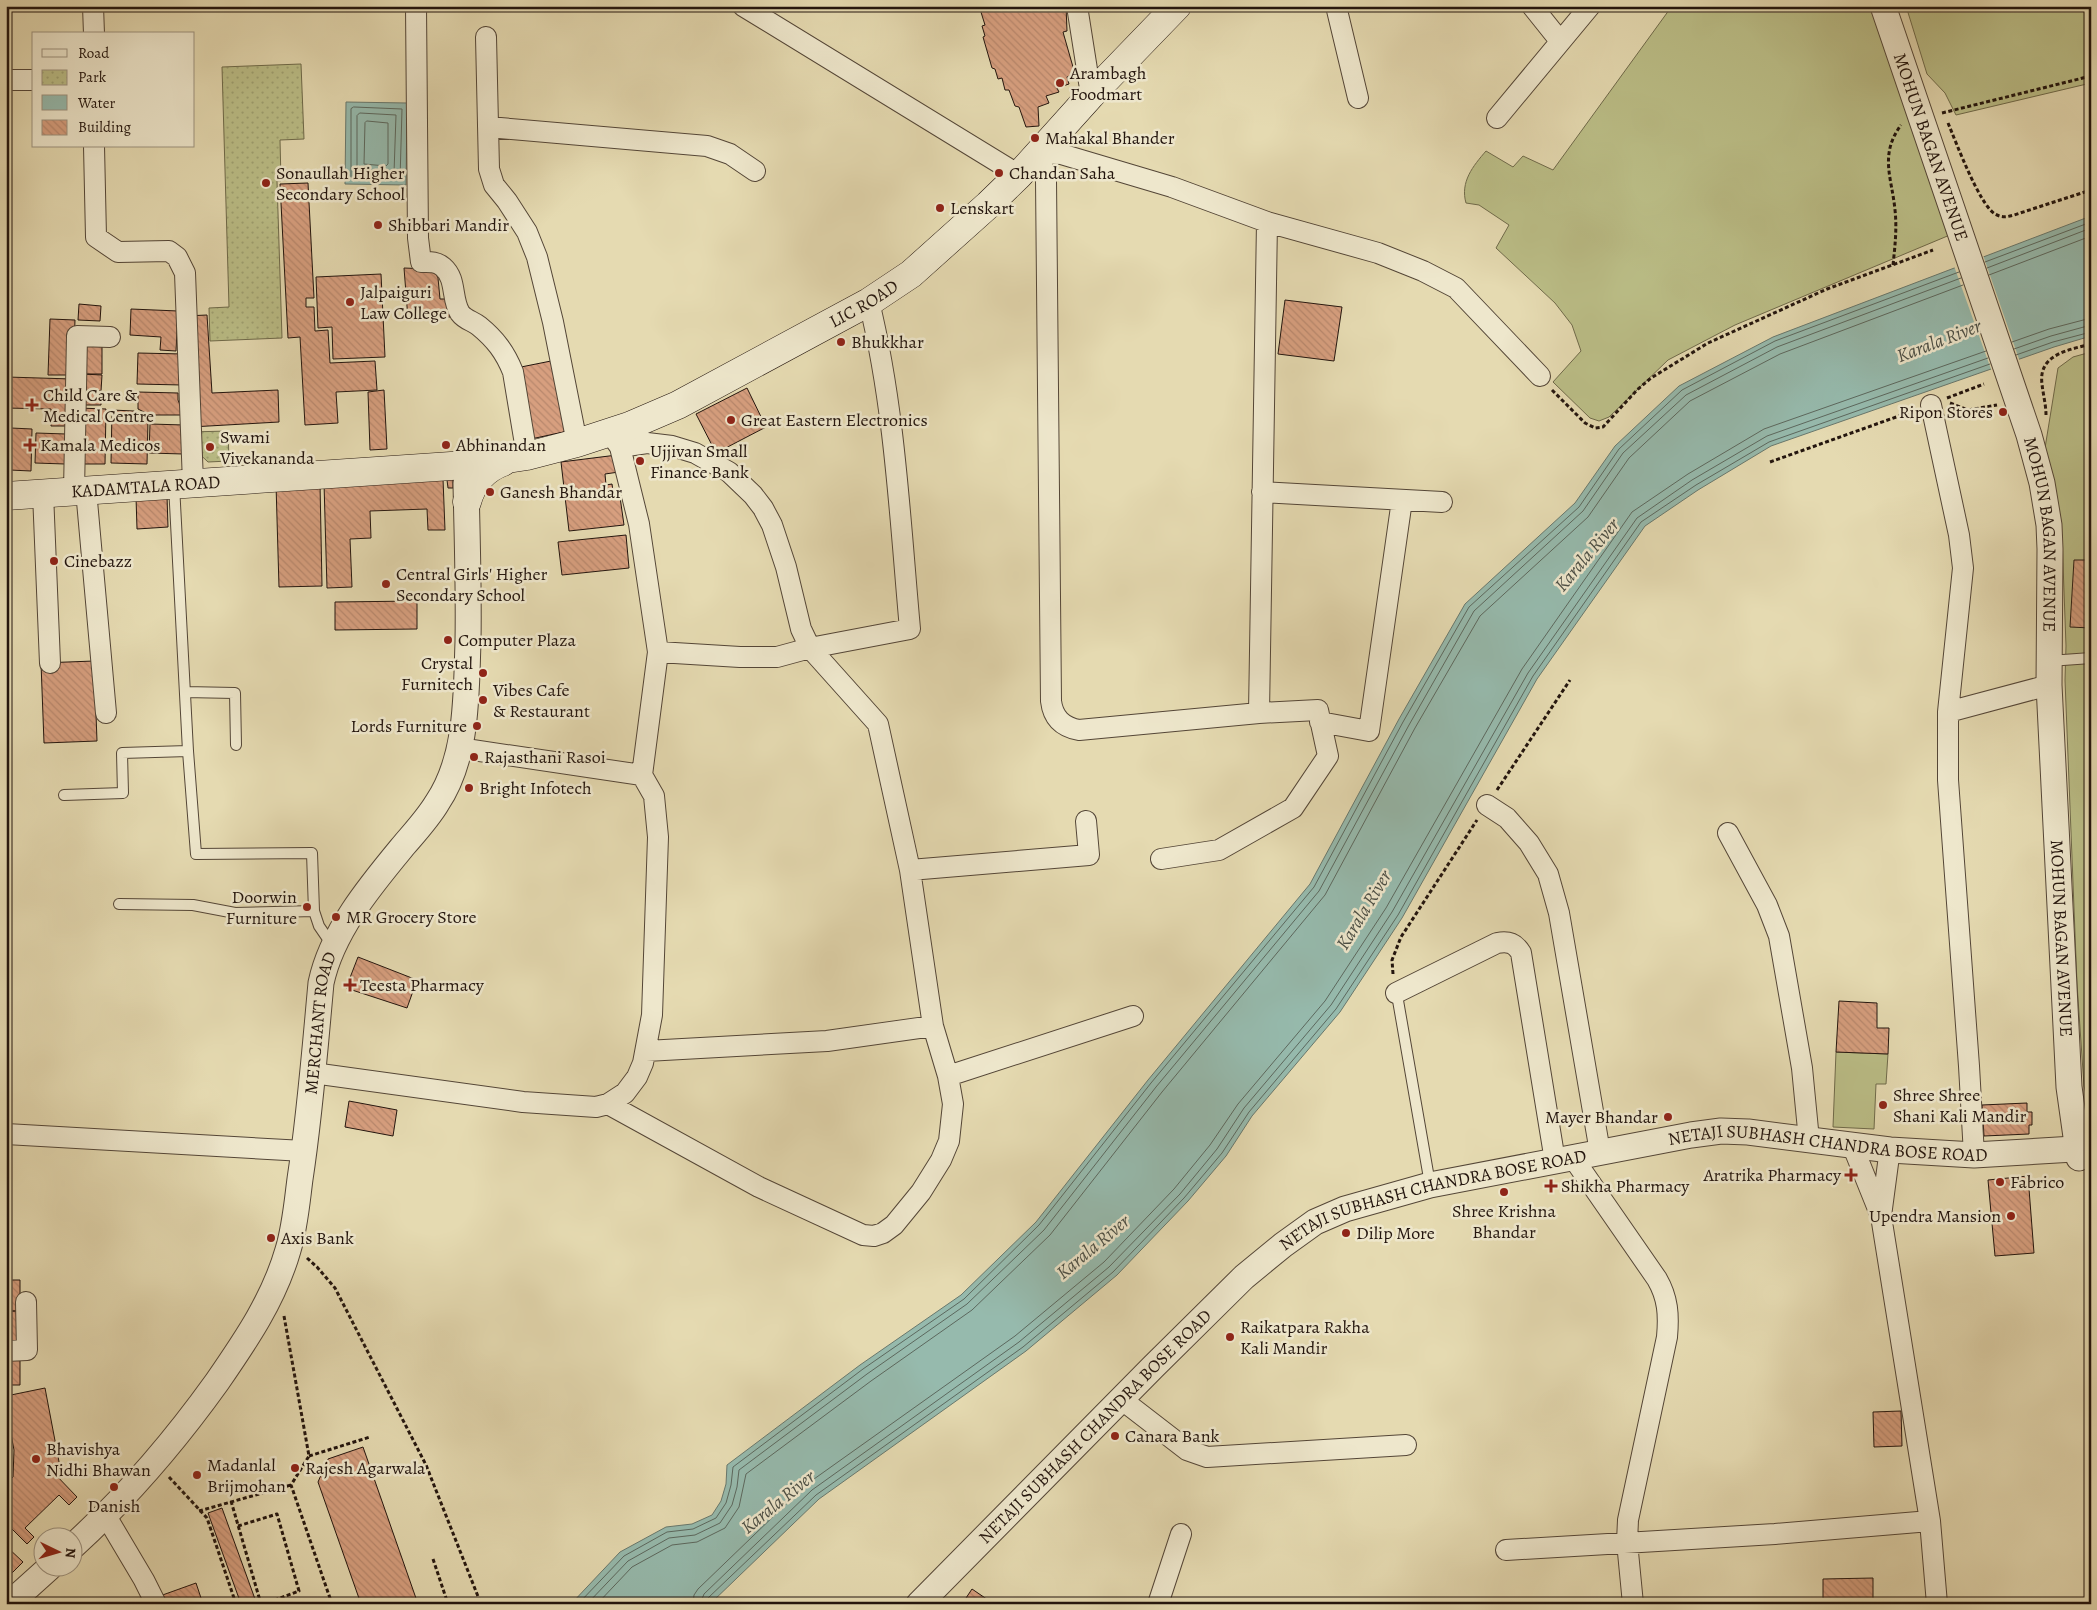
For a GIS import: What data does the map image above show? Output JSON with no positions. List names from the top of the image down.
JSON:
{
  "streets": {
    "main road": ["LIC ROAD", "KADAMTALA ROAD"],
    "street": ["MOHUN BAGAN AVENUE", "MERCHANT ROAD", "NETAJI SUBHASH CHANDRA BOSE ROAD"]
  },
  "crossings": [
    ["MOHUN BAGAN AVENUE", "NETAJI SUBHASH CHANDRA BOSE ROAD"],
    ["LIC ROAD", "KADAMTALA ROAD"],
    ["LIC ROAD", "MERCHANT ROAD"],
    ["KADAMTALA ROAD", "MERCHANT ROAD"]
  ],
  "water": ["Karala River"],
  "places": {
    "other": [
      "Arambagh Foodmart",
      "Mahakal Bhander",
      "Chandan Saha",
      "Sonaullah Higher Secondary School",
      "Lenskart",
      "Shibbari Mandir",
      "Jalpaiguri Law College",
      "Bhukkhar",
      "Ripon Stores",
      "Great Eastern Electronics",
      "Abhinandan",
      "Swami Vivekananda",
      "Ujjivan Small Finance Bank",
      "Ganesh Bhandar",
      "Cinebazz",
      "Central Girls' Higher Secondary School",
      "Computer Plaza",
      "Crystal Furnitech",
      "Vibes Cafe & Restaurant",
      "Lords Furniture",
      "Rajasthani Rasoi",
      "Bright Infotech",
      "Doorwin Furniture",
      "MR Grocery Store",
      "Shree Shree Shani Kali Mandir",
      "Mayer Bhandar",
      "Fabrico",
      "Shree Krishna Bhandar",
      "Upendra Mansion",
      "Dilip More",
      "Axis Bank",
      "Raikatpara Rakha Kali Mandir",
      "Canara Bank",
      "Bhavishya Nidhi Bhawan",
      "Rajesh Agarwala",
      "Madanlal Brijmohan",
      "Danish"
    ],
    "health": [
      "Child Care & Medical Centre",
      "Kamala Medicos",
      "Teesta Pharmacy",
      "Aratrika Pharmacy",
      "Shikha Pharmacy"
    ]
  },
  "legend": [
    "Road",
    "Park",
    "Water",
    "Building"
  ],
  "north": "right"
}
